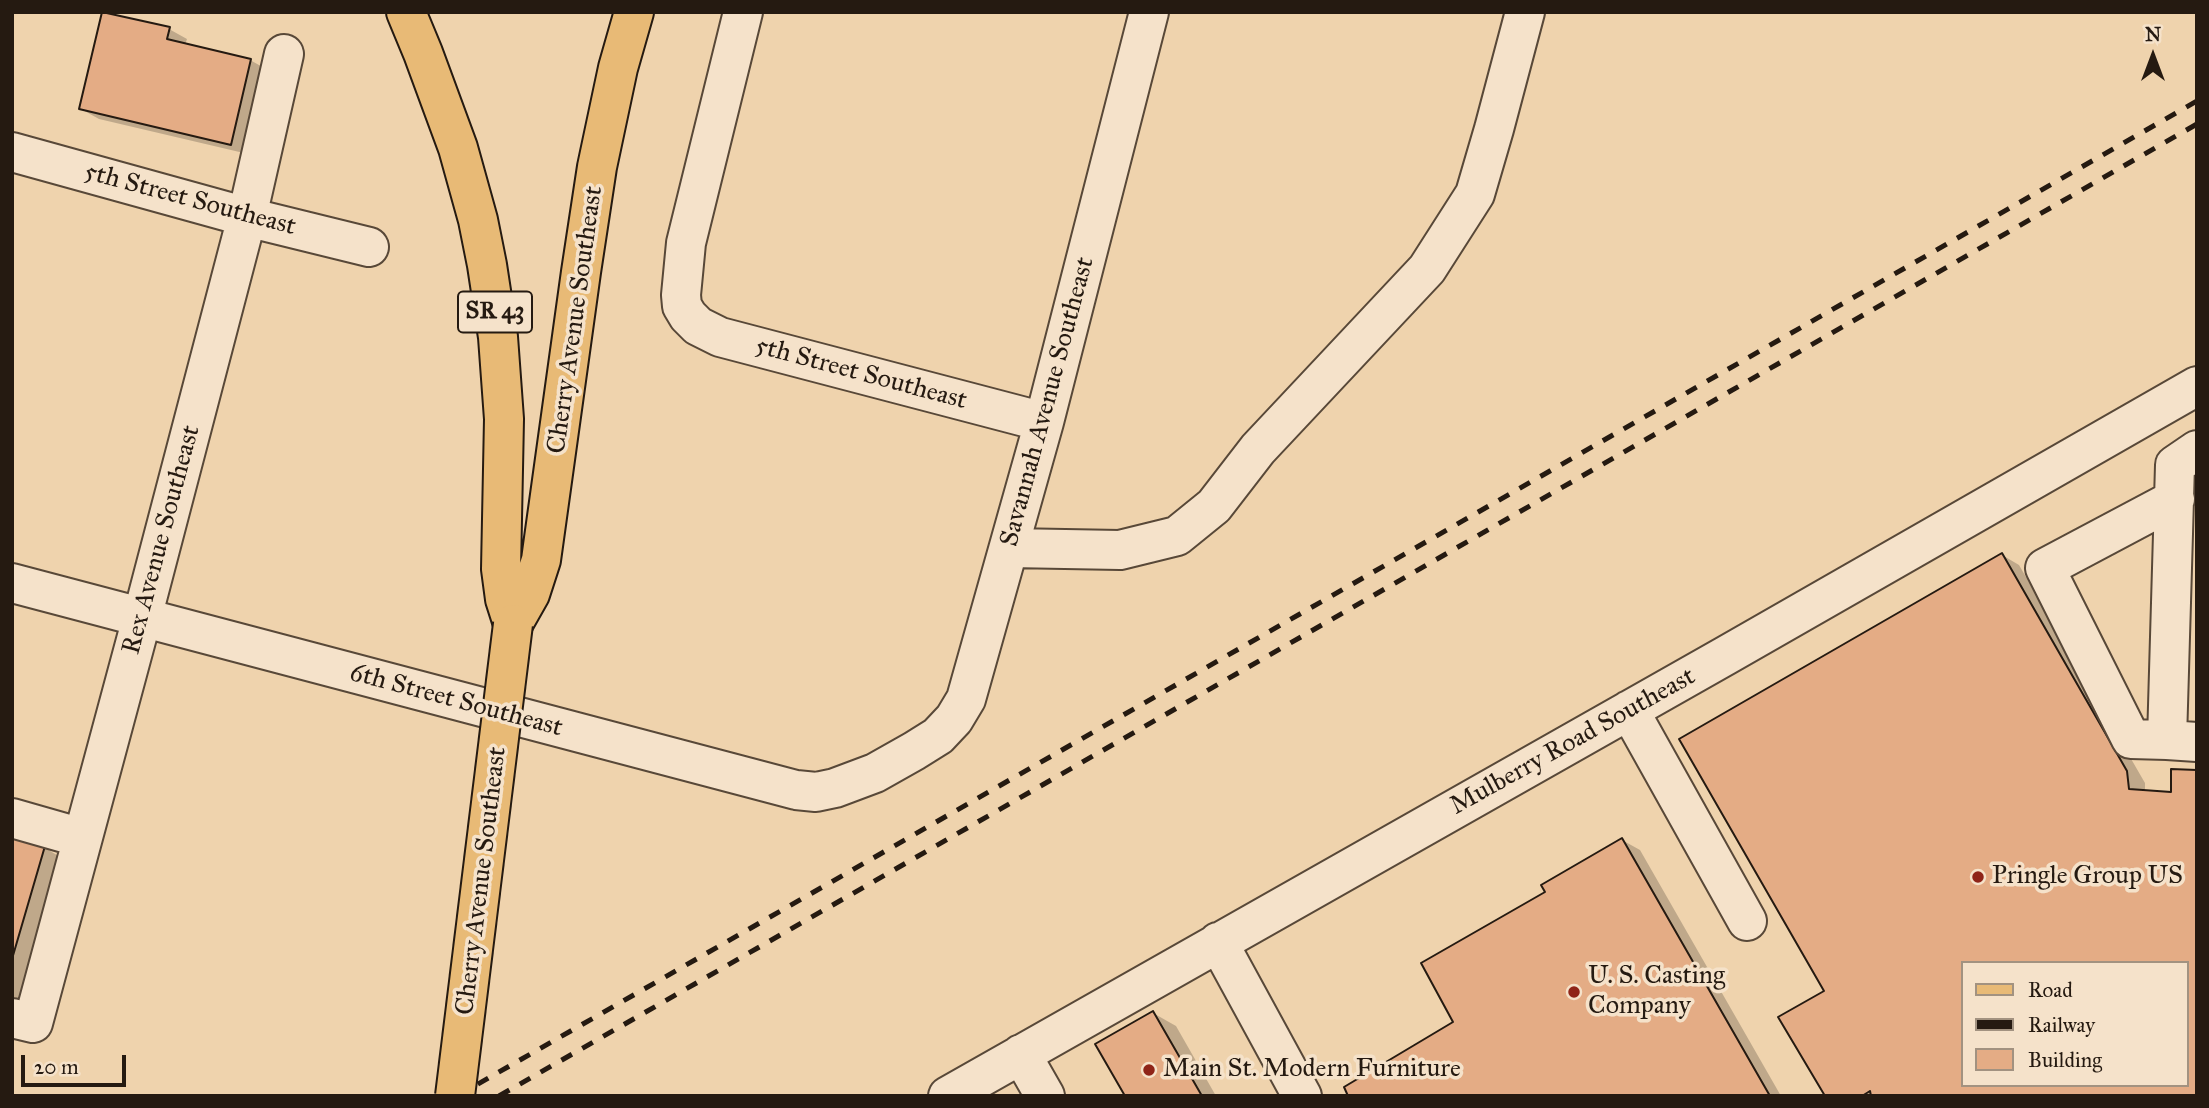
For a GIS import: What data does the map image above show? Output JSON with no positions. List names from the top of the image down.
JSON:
{
  "streets": {
    "main road": ["SR 43", "Cherry Avenue Southeast"],
    "street": [
      "5th Street Southeast",
      "Savannah Avenue Southeast",
      "Rex Avenue Southeast",
      "6th Street Southeast",
      "Mulberry Road Southeast"
    ]
  },
  "crossings": [
    ["5th Street Southeast", "Savannah Avenue Southeast"],
    ["5th Street Southeast", "Rex Avenue Southeast"],
    ["Savannah Avenue Southeast", "6th Street Southeast"],
    ["Rex Avenue Southeast", "6th Street Southeast"]
  ],
  "places": ["Pringle Group US", "U. S. Casting Company", "Main St. Modern Furniture"],
  "legend": ["Road", "Railway", "Building"],
  "scale_bar": "20 m",
  "north": "top"
}
